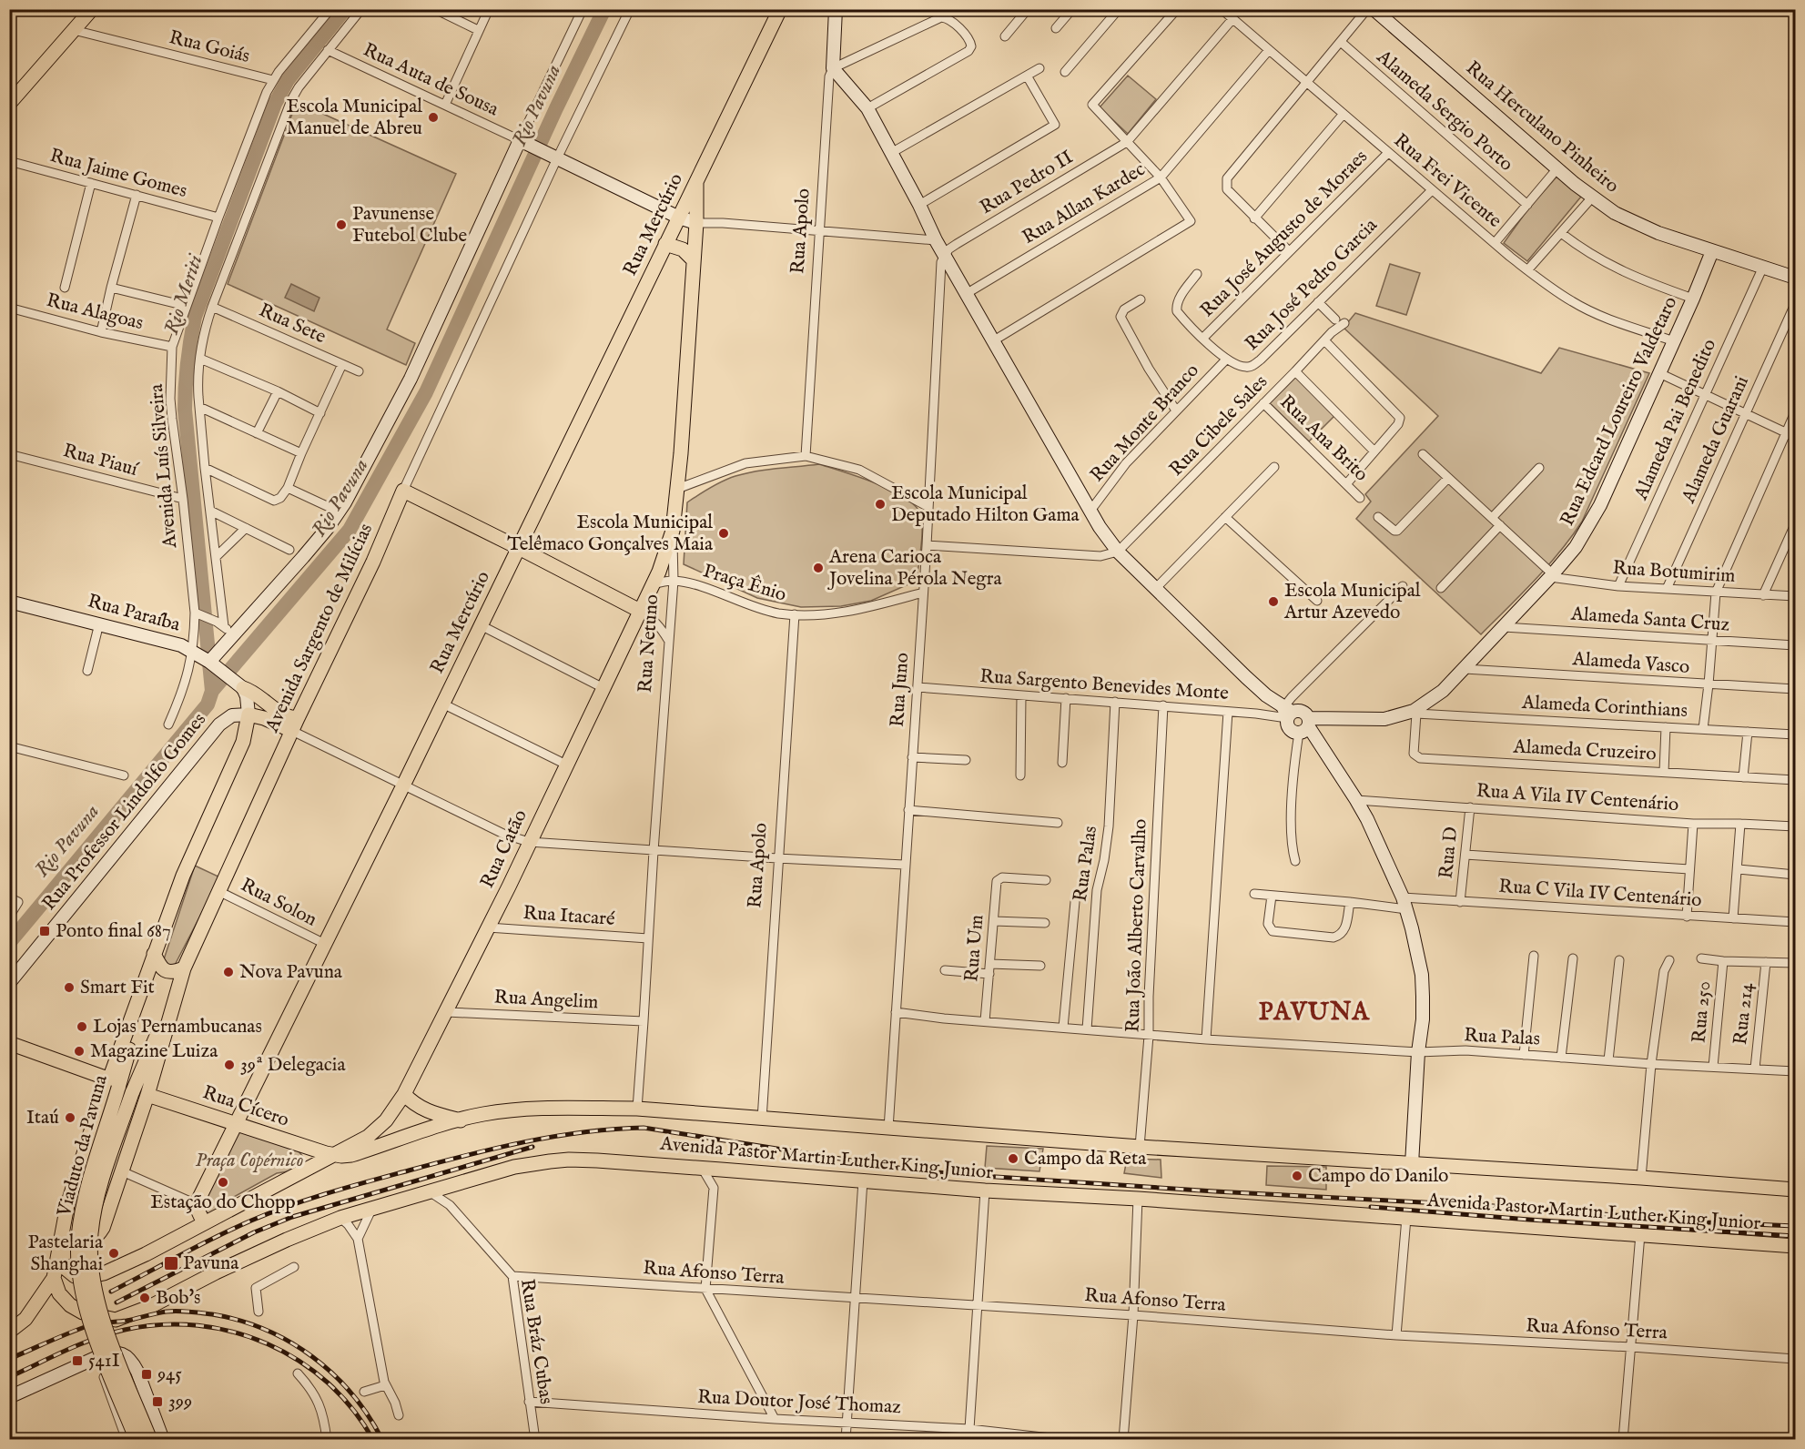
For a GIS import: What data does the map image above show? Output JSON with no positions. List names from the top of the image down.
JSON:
{
  "streets": {
    "main road": [
      "Rua Mercúrio",
      "Avenida Sargento de Milícias",
      "Rua Netuno",
      "Rua Catão",
      "Rua Cícero",
      "Viaduto da Pavuna",
      "Avenida Pastor Martin Luther King Junior"
    ],
    "street": [
      "Rua Goiás",
      "Rua Auta de Sousa",
      "Alameda Sergio Porto",
      "Rua Herculano Pinheiro",
      "Rua Jaime Gomes",
      "Rua Frei Vicente",
      "Rua Pedro II",
      "Rua Allan Kardec",
      "Rua Apolo",
      "Rua José Augusto de Moraes",
      "Rua José Pedro Garcia",
      "Rua Alagoas",
      "Rua Sete",
      "Rua Edcard Loureiro Valdetaro",
      "Alameda Pai Benedito",
      "Rua Monte Branco",
      "Rua Cibele Sales",
      "Rua Ana Brito",
      "Alameda Guarani",
      "Rua Piauí",
      "Avenida Luís Silveira",
      "Rua Botumirim",
      "Praça Ênio",
      "Rua Paraíba",
      "Alameda Santa Cruz",
      "Alameda Vasco",
      "Rua Sargento Benevides Monte",
      "Rua Juno",
      "Alameda Corinthians",
      "Alameda Cruzeiro",
      "Rua A Vila IV Centenário",
      "Rua Professor Lindolfo Gomes",
      "Rua D",
      "Rua Palas",
      "Rua C Vila IV Centenário",
      "Rua Solon",
      "Rua Itacaré",
      "Rua João Alberto Carvalho",
      "Rua Um",
      "Rua Angelim",
      "Rua 250",
      "Rua 214",
      "Rua Afonso Terra",
      "Rua Bráz Cubas",
      "Rua Doutor José Thomaz"
    ]
  },
  "crossings": [
    ["Rua Goiás", "Avenida Luís Silveira"],
    ["Rua Auta de Sousa", "Avenida Sargento de Milícias"],
    ["Rua Herculano Pinheiro", "Rua Edcard Loureiro Valdetaro"],
    ["Rua Herculano Pinheiro", "Alameda Pai Benedito"],
    ["Rua Jaime Gomes", "Avenida Luís Silveira"],
    ["Rua Frei Vicente", "Rua Pedro II"],
    ["Rua Frei Vicente", "Rua Allan Kardec"],
    ["Rua Frei Vicente", "Rua José Augusto de Moraes"],
    ["Rua Frei Vicente", "Rua José Pedro Garcia"],
    ["Rua Frei Vicente", "Rua Edcard Loureiro Valdetaro"],
    ["Rua Pedro II", "Rua Juno"],
    ["Rua Mercúrio", "Rua Netuno"],
    ["Rua Mercúrio", "Rua Solon"],
    ["Rua Mercúrio", "Rua Cícero"],
    ["Rua Mercúrio", "Avenida Pastor Martin Luther King Junior"],
    ["Rua Apolo", "Praça Ênio"],
    ["Rua Apolo", "Avenida Pastor Martin Luther King Junior"],
    ["Rua José Augusto de Moraes", "Rua José Pedro Garcia"],
    ["Rua José Pedro Garcia", "Rua Monte Branco"],
    ["Rua Alagoas", "Avenida Luís Silveira"],
    ["Rua Edcard Loureiro Valdetaro", "Rua Botumirim"],
    ["Rua Edcard Loureiro Valdetaro", "Alameda Santa Cruz"],
    ["Rua Edcard Loureiro Valdetaro", "Alameda Vasco"],
    ["Rua Edcard Loureiro Valdetaro", "Rua Sargento Benevides Monte"],
    ["Rua Edcard Loureiro Valdetaro", "Alameda Corinthians"],
    ["Rua Edcard Loureiro Valdetaro", "Alameda Cruzeiro"],
    ["Alameda Pai Benedito", "Rua Botumirim"],
    ["Rua Cibele Sales", "Rua Ana Brito"],
    ["Alameda Guarani", "Rua Botumirim"],
    ["Rua Piauí", "Avenida Luís Silveira"],
    ["Avenida Luís Silveira", "Rua Paraíba"],
    ["Praça Ênio", "Rua Netuno"],
    ["Praça Ênio", "Rua Juno"],
    ["Praça Ênio", "Rua Catão"],
    ["Rua Paraíba", "Avenida Sargento de Milícias"],
    ["Avenida Sargento de Milícias", "Rua Professor Lindolfo Gomes"],
    ["Avenida Sargento de Milícias", "Rua Solon"],
    ["Avenida Sargento de Milícias", "Rua Cícero"],
    ["Avenida Sargento de Milícias", "Viaduto da Pavuna"],
    ["Rua Netuno", "Rua Catão"],
    ["Rua Netuno", "Rua Itacaré"],
    ["Rua Netuno", "Rua Angelim"],
    ["Rua Netuno", "Avenida Pastor Martin Luther King Junior"],
    ["Rua Sargento Benevides Monte", "Rua Juno"],
    ["Rua Sargento Benevides Monte", "Rua Palas"],
    ["Rua Sargento Benevides Monte", "Rua João Alberto Carvalho"],
    ["Rua Juno", "Rua Palas"],
    ["Rua Juno", "Avenida Pastor Martin Luther King Junior"],
    ["Alameda Corinthians", "Alameda Cruzeiro"],
    ["Rua A Vila IV Centenário", "Rua D"],
    ["Rua Catão", "Rua Itacaré"],
    ["Rua Catão", "Rua Angelim"],
    ["Rua Catão", "Rua Cícero"],
    ["Rua Catão", "Avenida Pastor Martin Luther King Junior"],
    ["Rua D", "Rua C Vila IV Centenário"],
    ["Rua Palas", "Rua João Alberto Carvalho"],
    ["Rua Palas", "Rua Um"],
    ["Rua Palas", "Rua 250"],
    ["Rua Palas", "Rua 214"],
    ["Rua João Alberto Carvalho", "Avenida Pastor Martin Luther King Junior"],
    ["Rua 250", "Rua 214"],
    ["Rua Cícero", "Avenida Pastor Martin Luther King Junior"],
    ["Avenida Pastor Martin Luther King Junior", "Rua Bráz Cubas"],
    ["Rua Afonso Terra", "Rua Bráz Cubas"],
    ["Rua Bráz Cubas", "Rua Doutor José Thomaz"]
  ],
  "districts": ["PAVUNA"],
  "water": ["Rio Pavuna", "Rio Meriti"],
  "parks": ["Praça Copérnico"],
  "places": {
    "other": [
      "Escola Municipal Manuel de Abreu",
      "Pavunense Futebol Clube",
      "Escola Municipal Deputado Hilton Gama",
      "Escola Municipal Telêmaco Gonçalves Maia",
      "Arena Carioca Jovelina Pérola Negra",
      "Escola Municipal Artur Azevedo",
      "Nova Pavuna",
      "Smart Fit",
      "Lojas Pernambucanas",
      "Magazine Luiza",
      "39ª Delegacia",
      "Itaú",
      "Campo da Reta",
      "Campo do Danilo",
      "Estação do Chopp",
      "Pastelaria Shanghai",
      "Bob's"
    ],
    "transit": [
      "Ponto final 687",
      "Pavuna",
      "541I",
      "945",
      "399"
    ]
  }
}
